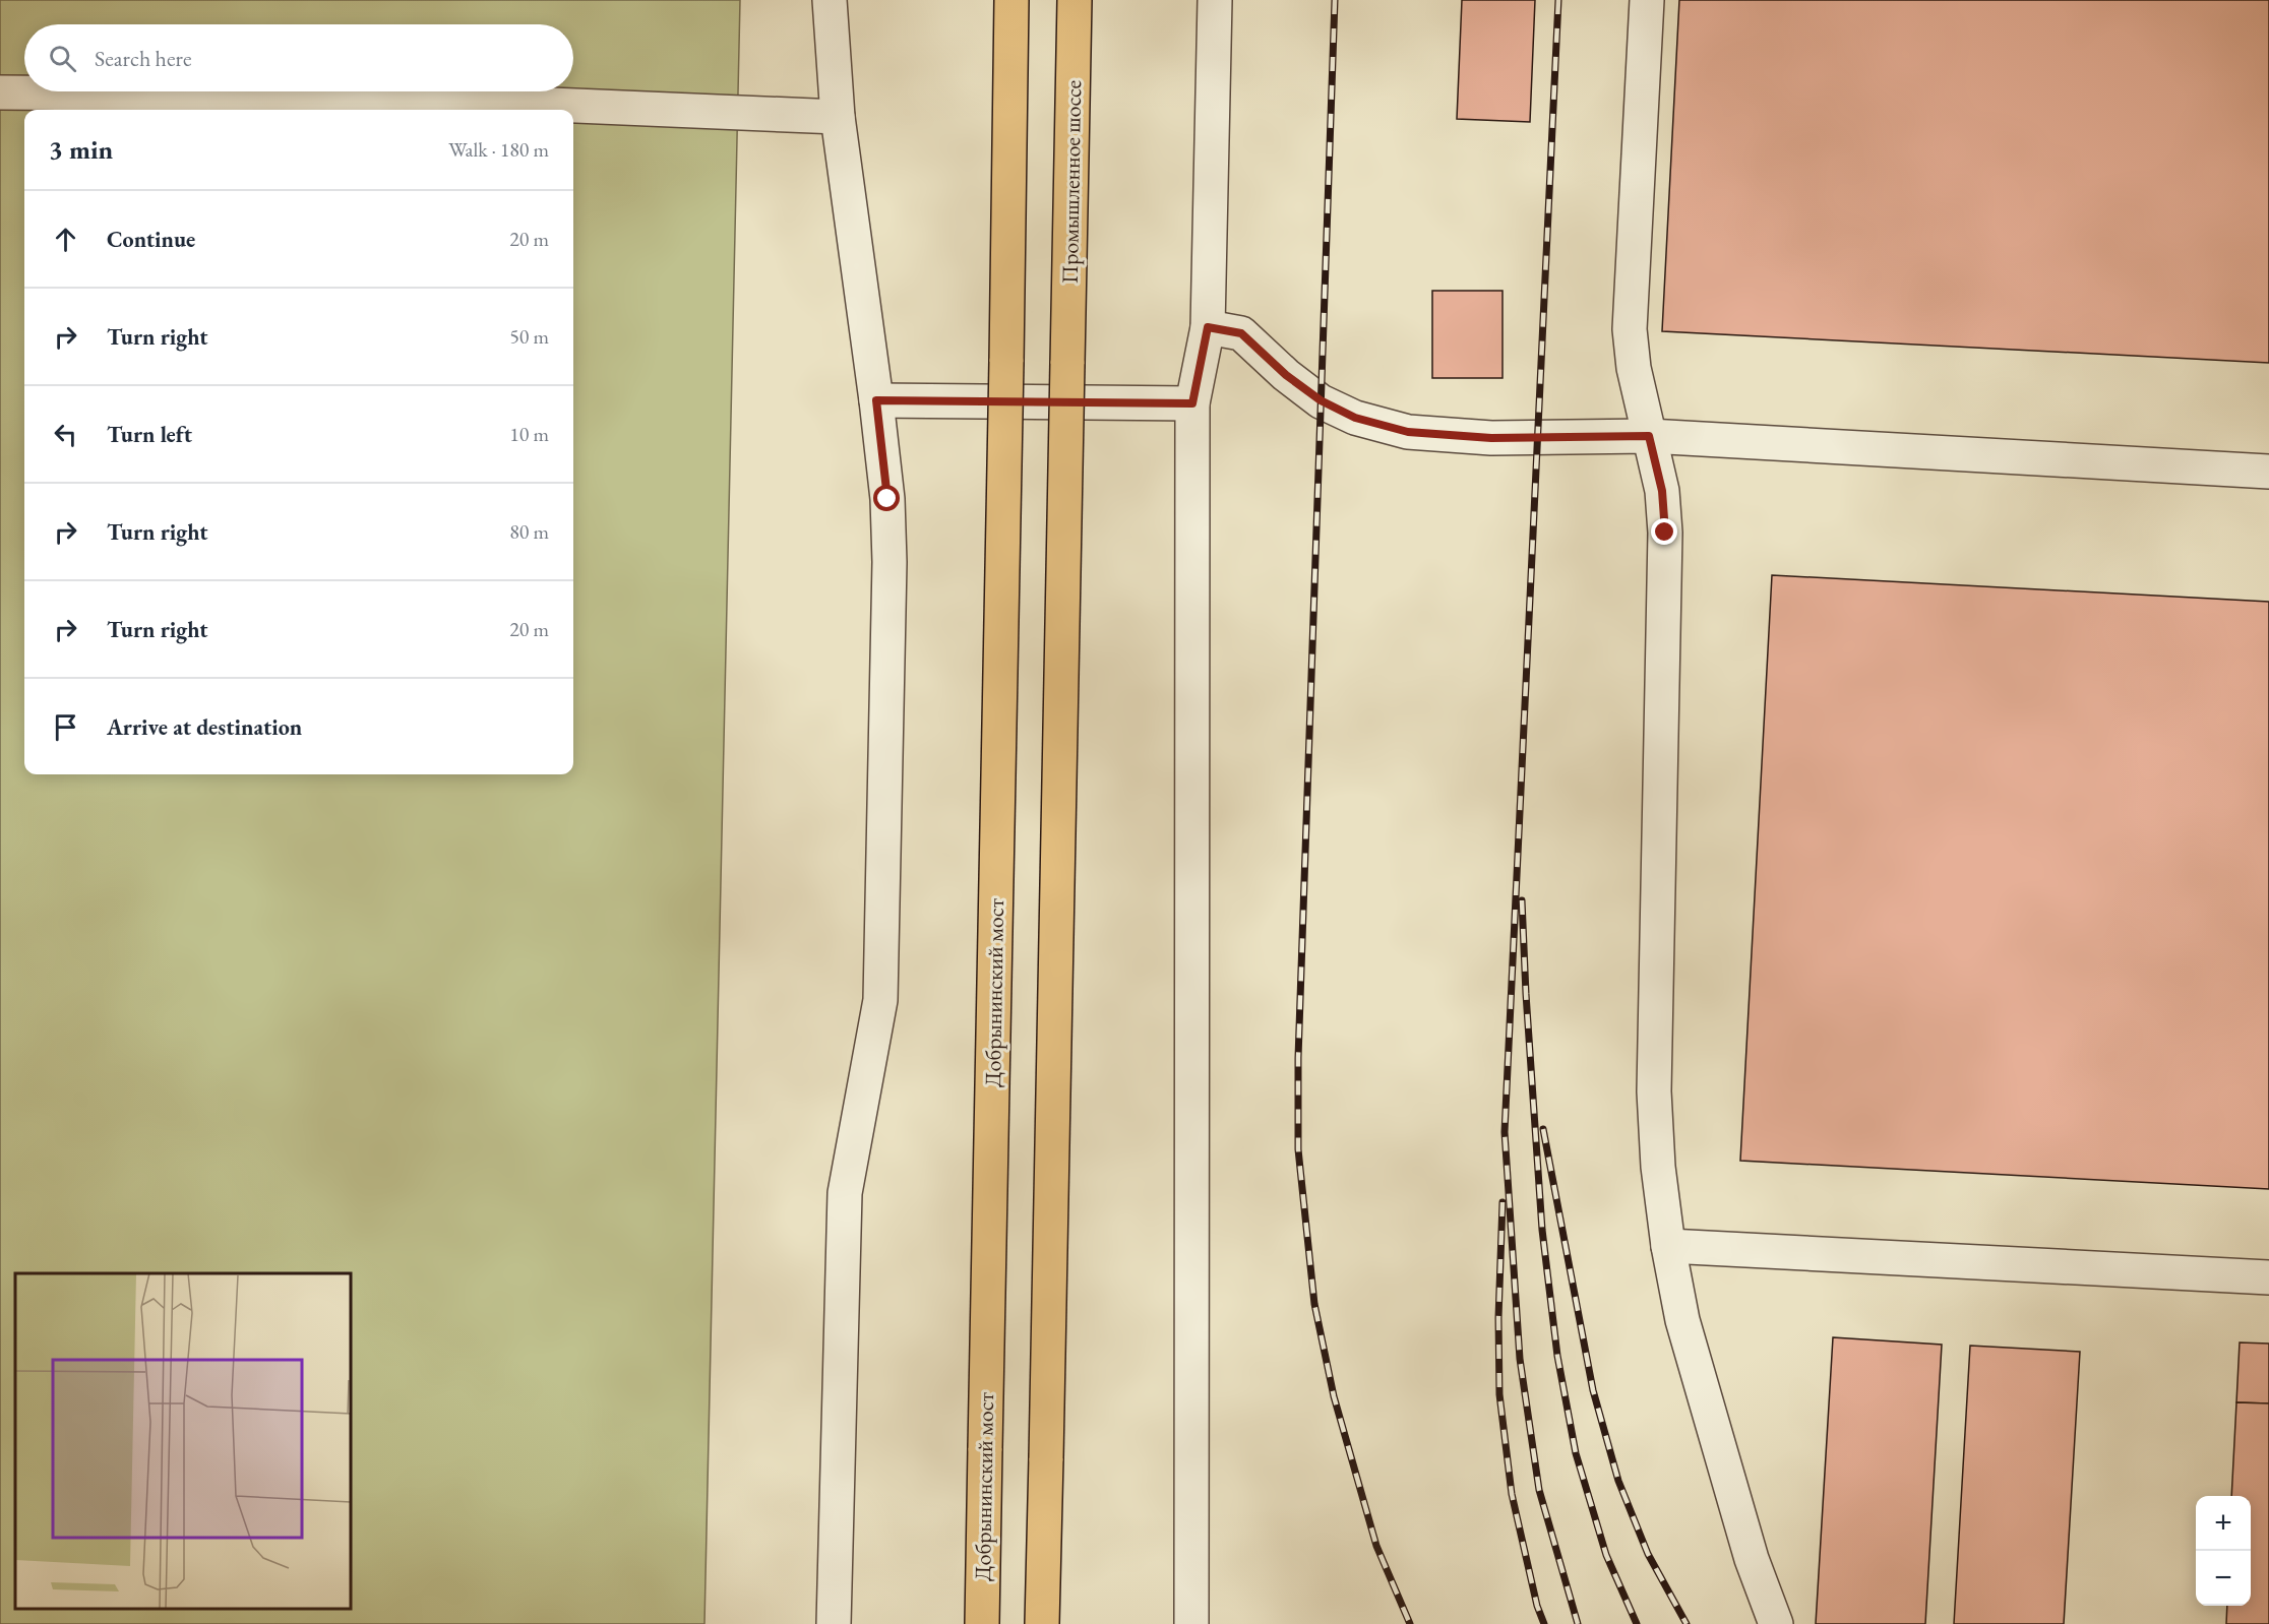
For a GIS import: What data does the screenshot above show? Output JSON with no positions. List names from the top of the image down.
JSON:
{
  "streets": {
    "main road": ["Промышленное шоссе", "Добрынинский мост"]
  },
  "page": {
    "search": "Search here",
    "heading": ["3 min", "Walk · 180 m"],
    "list": [
      ["Continue", "20 m"],
      ["Turn right", "50 m"],
      ["Turn left", "10 m"],
      ["Turn right", "80 m"],
      ["Turn right", "20 m"],
      "Arrive at destination"
    ],
    "map_buttons": ["+", "−"]
  }
}
